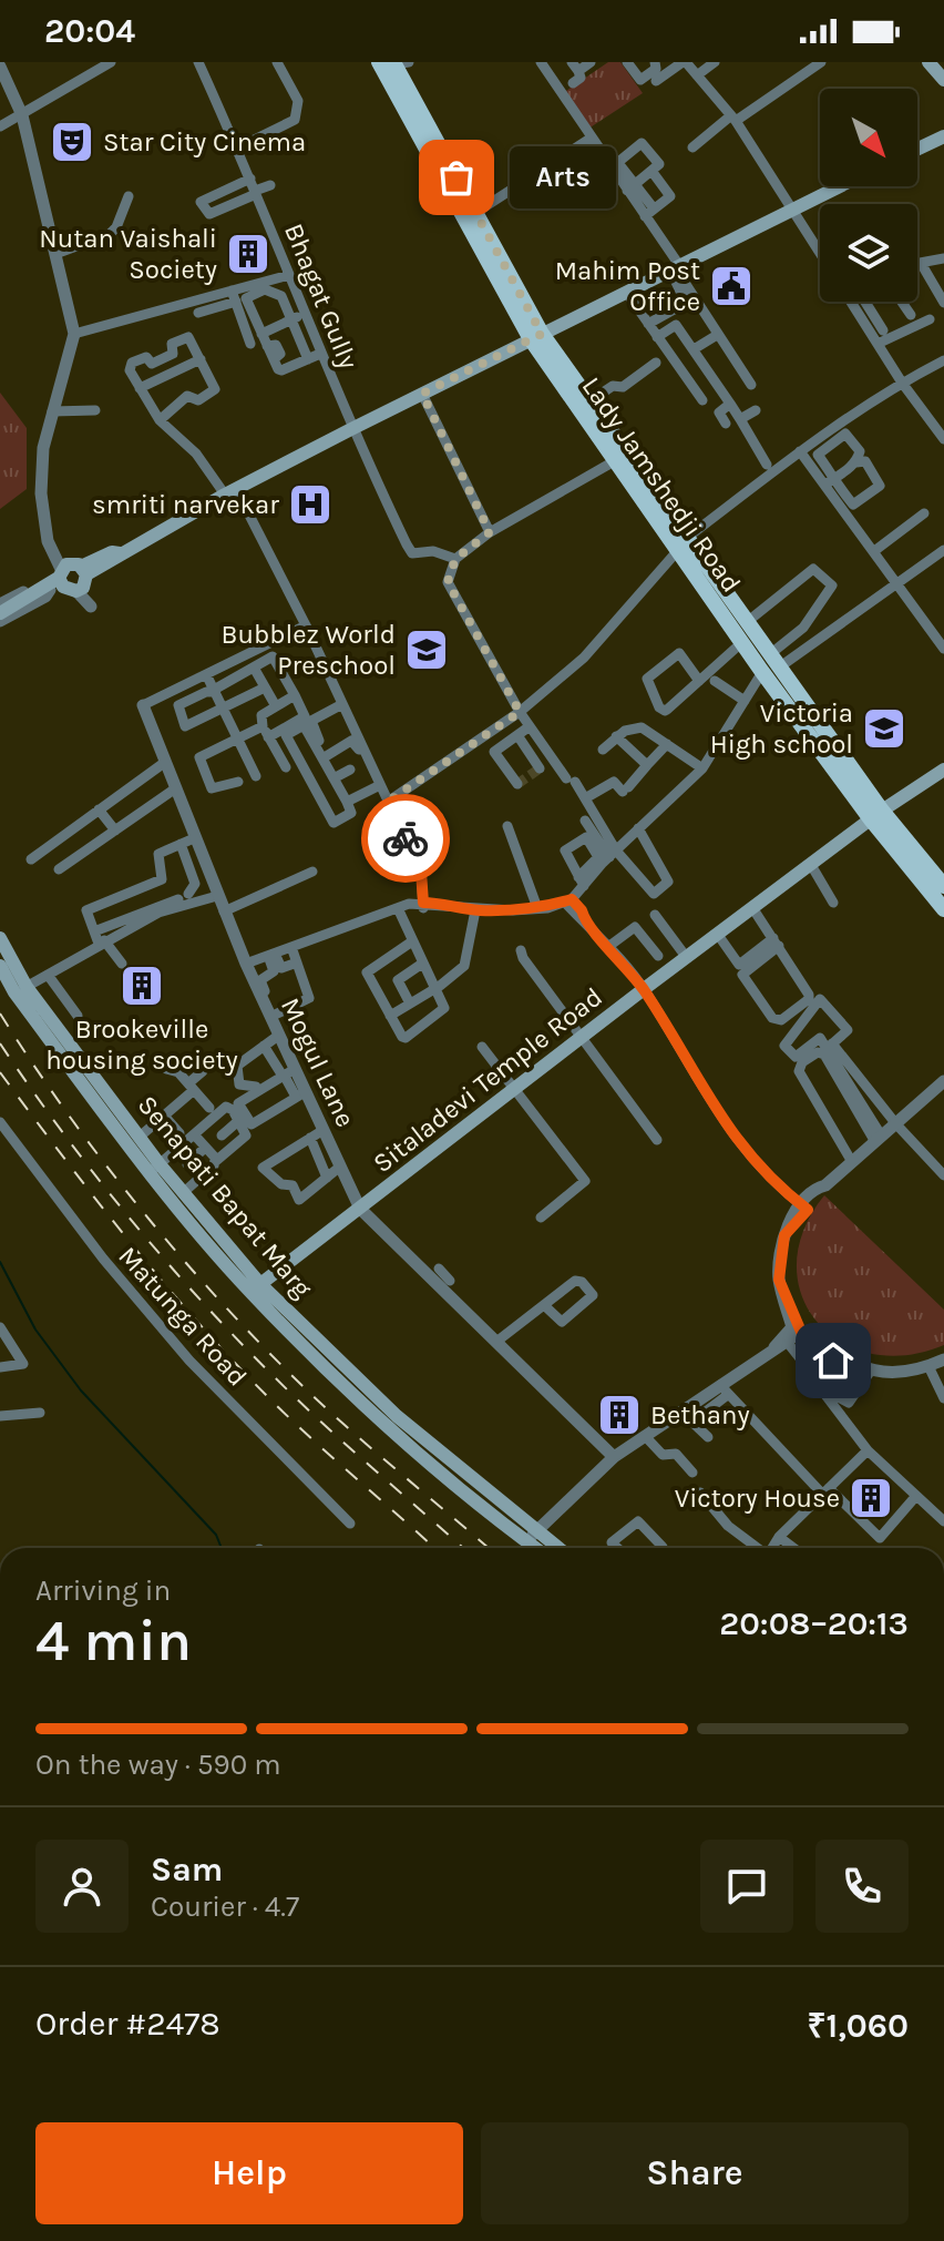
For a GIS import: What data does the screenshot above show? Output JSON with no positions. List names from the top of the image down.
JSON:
{
  "streets": {
    "main road": ["Lady Jamshedji Road", "Sitaladevi Temple Road", "Senapati Bapat Marg"],
    "street": ["Bhagat Gully", "Mogul Lane", "Matunga Road"]
  },
  "crossings": [
    ["Lady Jamshedji Road", "Sitaladevi Temple Road"],
    ["Mogul Lane", "Sitaladevi Temple Road"],
    ["Sitaladevi Temple Road", "Senapati Bapat Marg"]
  ],
  "places": {
    "theatre": ["Star City Cinema"],
    "other": ["Arts"],
    "building": [
      "Nutan Vaishali Society",
      "Brookeville housing society",
      "Bethany",
      "Victory House"
    ],
    "public building": ["Mahim Post Office"],
    "hospital": ["smriti narvekar"],
    "school or university": ["Bubblez World Preschool", "Victoria High school"]
  },
  "north": "bottom right",
  "page": {
    "status": "20:04",
    "bubble": "Arts",
    "heading": ["4 min", "Arriving in", "20:08–20:13"],
    "panel": [
      "Sam",
      "Courier · 4.7",
      "Order #2478",
      "₹1,060"
    ],
    "bar": "On the way · 590 m",
    "buttons": ["Help", "Share"]
  }
}
